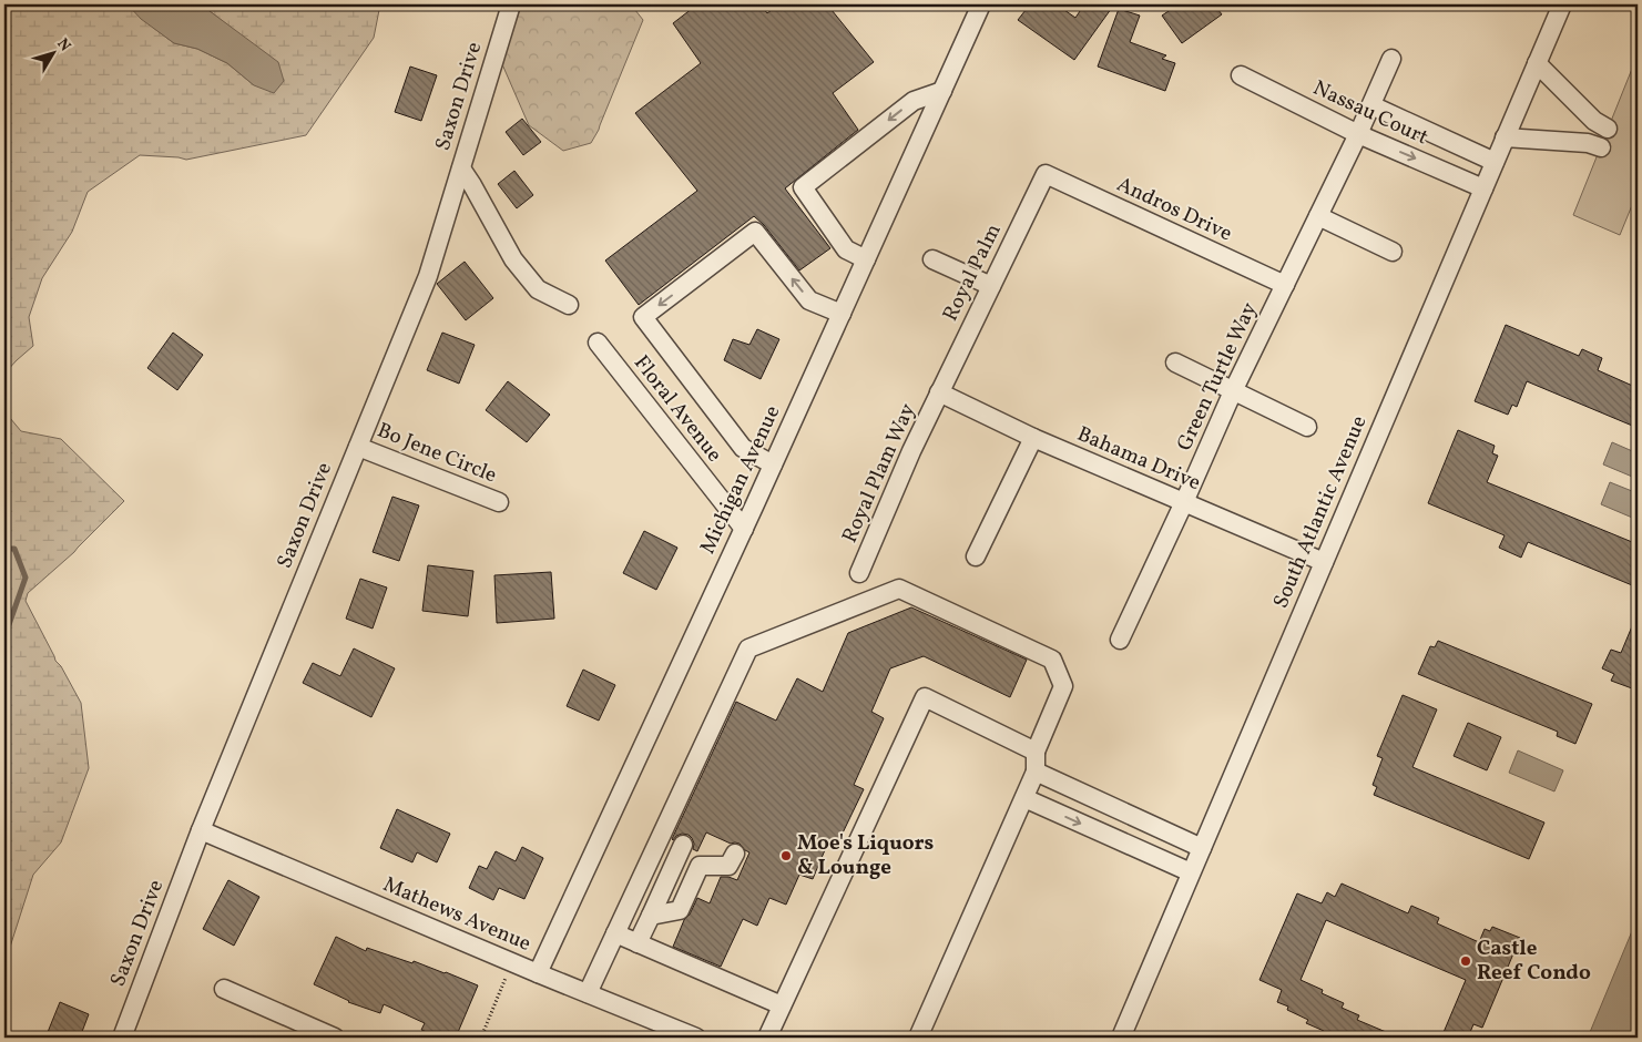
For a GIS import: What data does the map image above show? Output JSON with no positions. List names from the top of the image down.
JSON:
{
  "streets": {
    "street": [
      "Saxon Drive",
      "Nassau Court",
      "Andros Drive",
      "Royal Palm",
      "Green Turtle Way",
      "Floral Avenue",
      "Bo Jene Circle",
      "Bahama Drive",
      "Royal Plam Way",
      "Michigan Avenue",
      "South Atlantic Avenue",
      "Mathews Avenue"
    ]
  },
  "crossings": [
    ["Saxon Drive", "Bo Jene Circle"],
    ["Saxon Drive", "Mathews Avenue"],
    ["Nassau Court", "Green Turtle Way"],
    ["Nassau Court", "South Atlantic Avenue"],
    ["Andros Drive", "Royal Palm"],
    ["Andros Drive", "Green Turtle Way"],
    ["Royal Palm", "Bahama Drive"],
    ["Royal Palm", "Royal Plam Way"],
    ["Green Turtle Way", "Bahama Drive"],
    ["Floral Avenue", "Michigan Avenue"],
    ["Bahama Drive", "Royal Plam Way"],
    ["Bahama Drive", "South Atlantic Avenue"],
    ["Michigan Avenue", "Mathews Avenue"]
  ],
  "places": ["Moe's Liquors & Lounge", "Castle Reef Condo"],
  "north": "top right"
}
